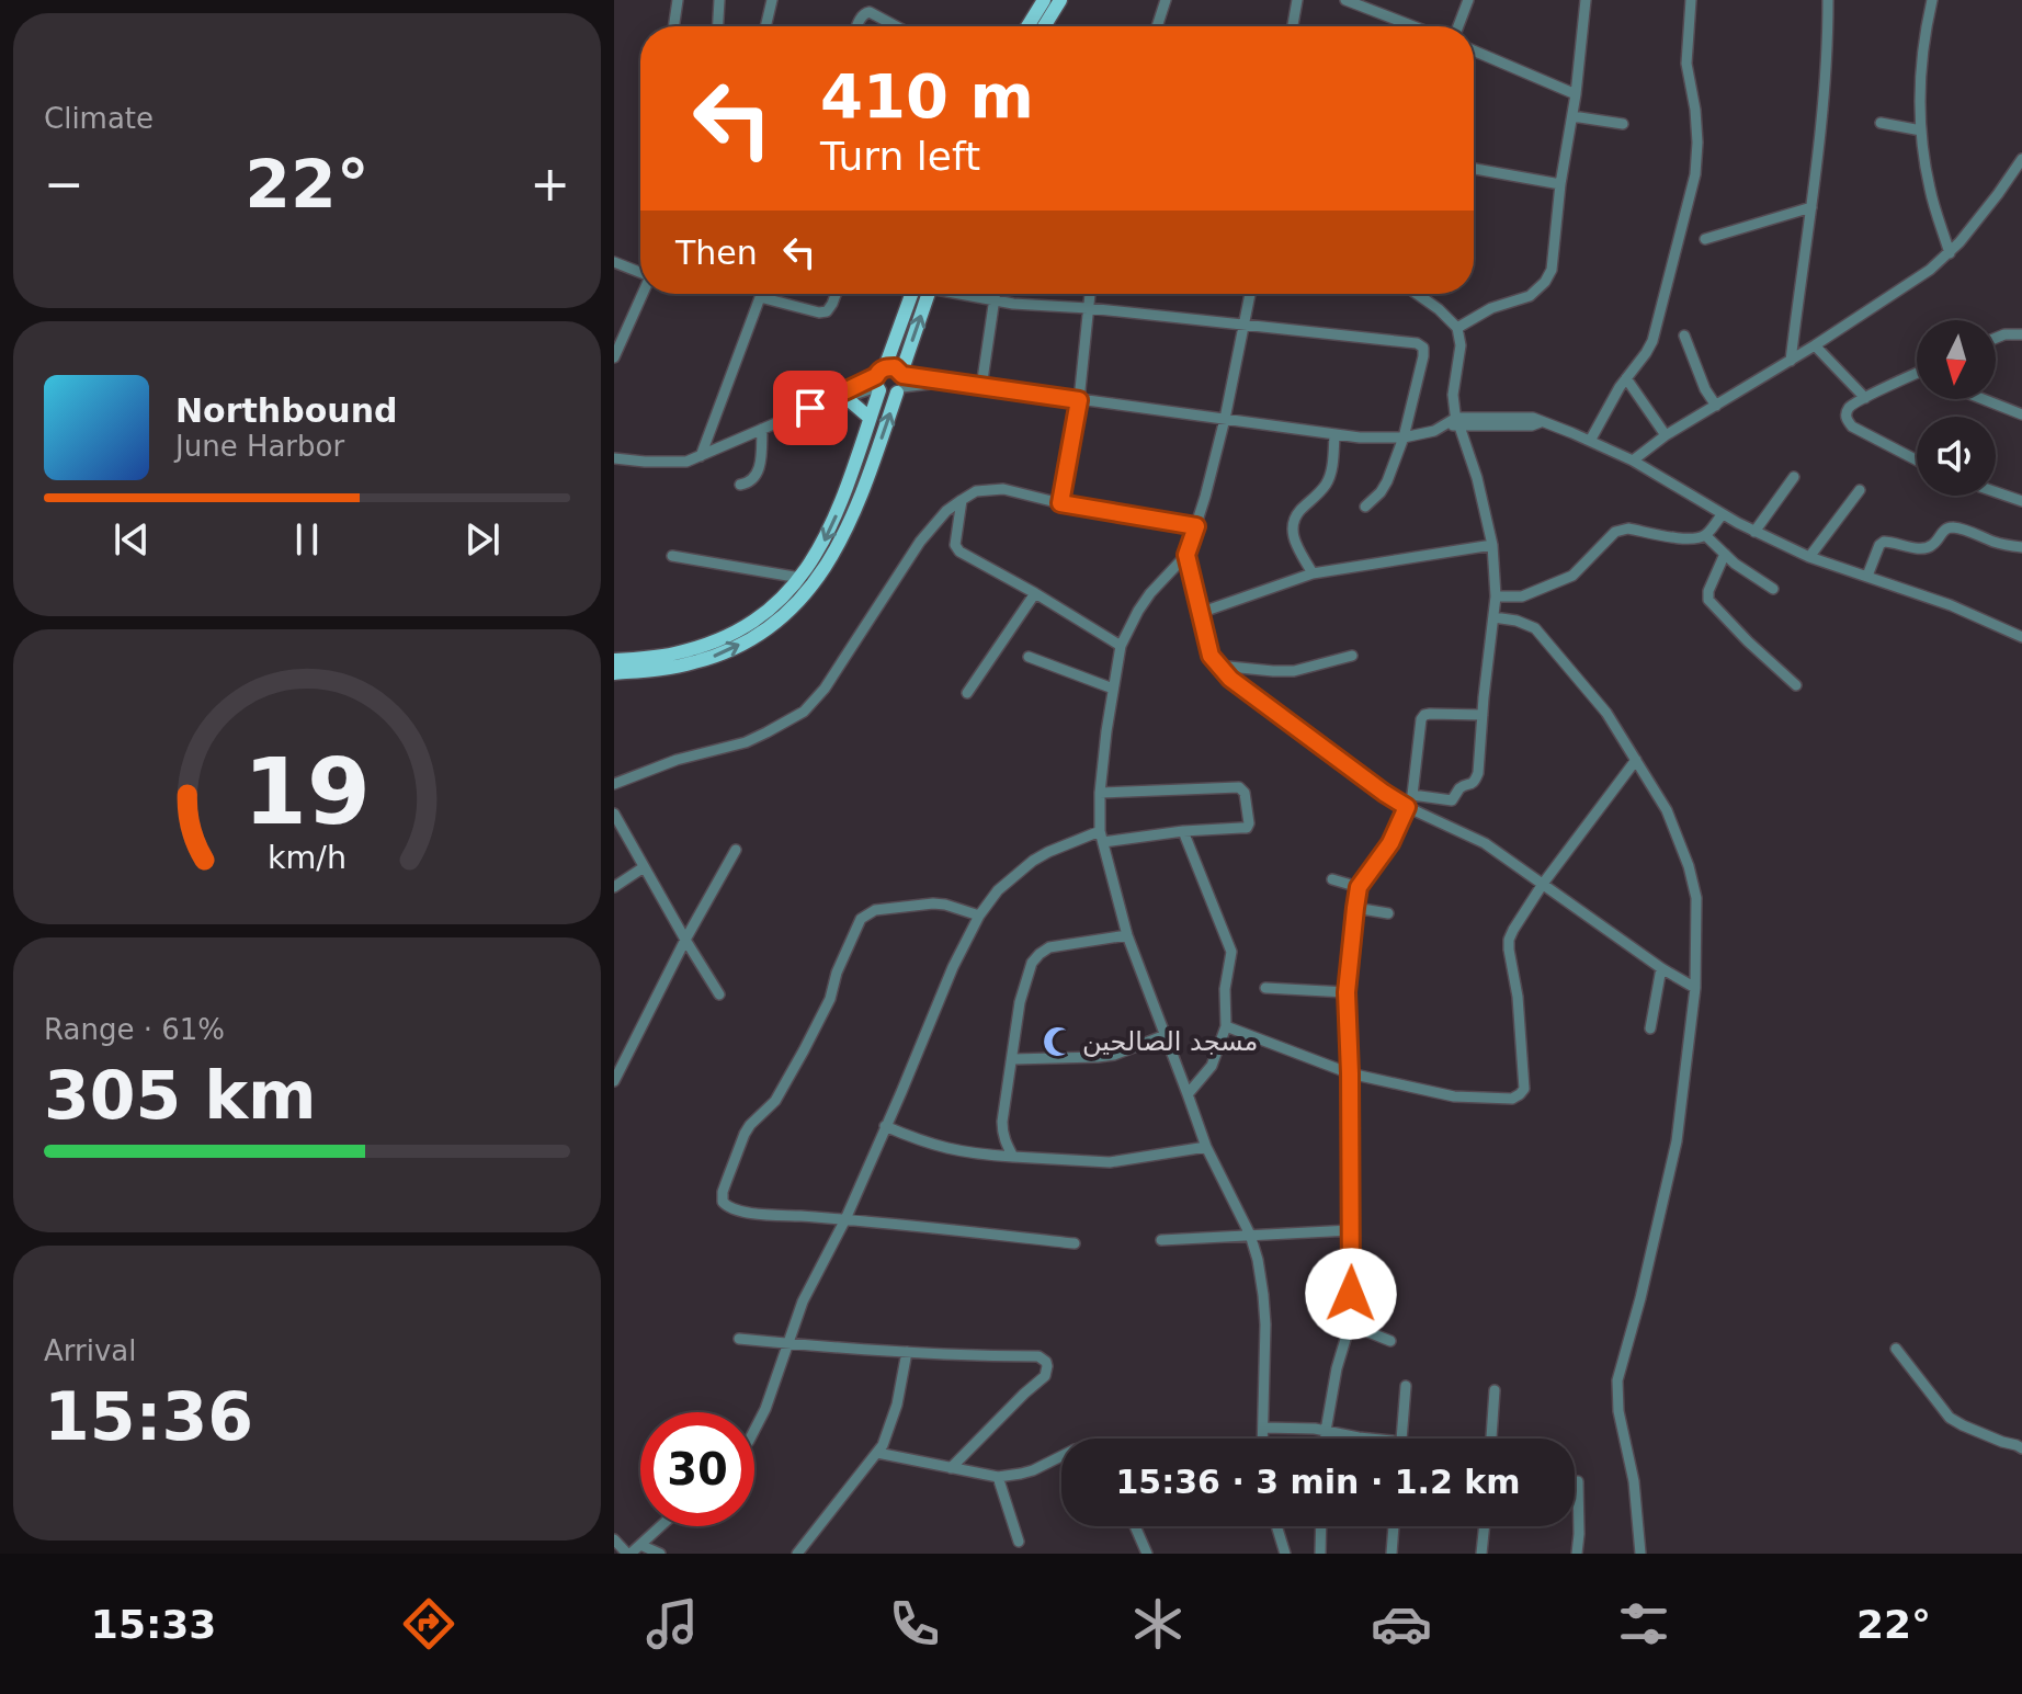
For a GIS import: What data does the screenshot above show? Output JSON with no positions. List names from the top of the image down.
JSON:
{
  "places": {
    "mosque": ["مسجد الصالحين"]
  },
  "north": "bottom",
  "page": {
    "tile": [
      "Climate",
      ["Range · 61%", "305 km"],
      ["Arrival", "15:36"]
    ],
    "turn": ["410 m", "Turn left"],
    "heat": ["−", "22°", "+"],
    "then": "Then",
    "song": ["Northbound", "June Harbor"],
    "limit": "30",
    "trip": "15:36 · 3 min · 1.2 km",
    "tabs": ["15:33", "22°"],
    "gauge": ["19", "km/h"]
  }
}
